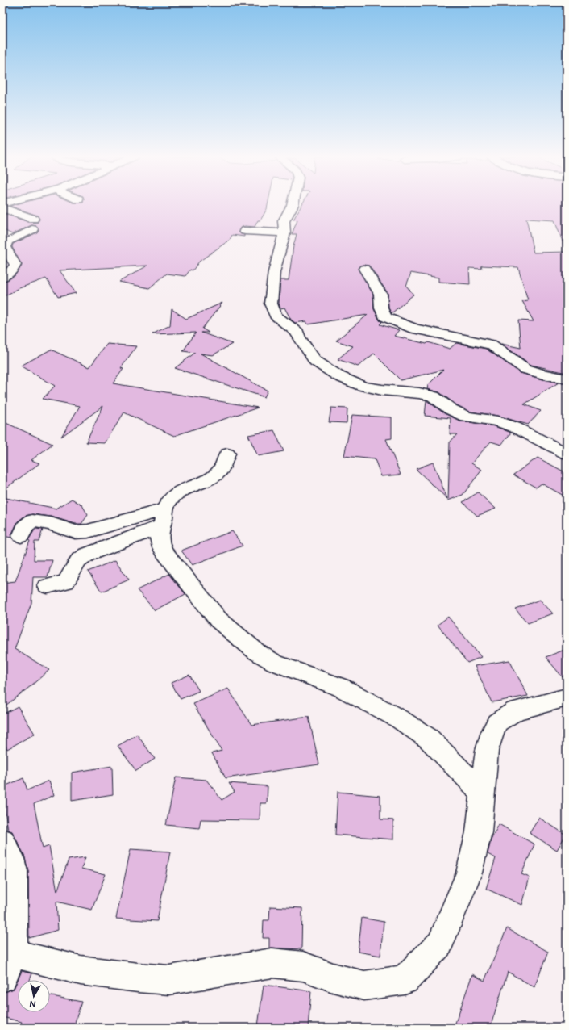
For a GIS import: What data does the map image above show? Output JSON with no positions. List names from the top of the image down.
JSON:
{
  "north": "bottom"
}
